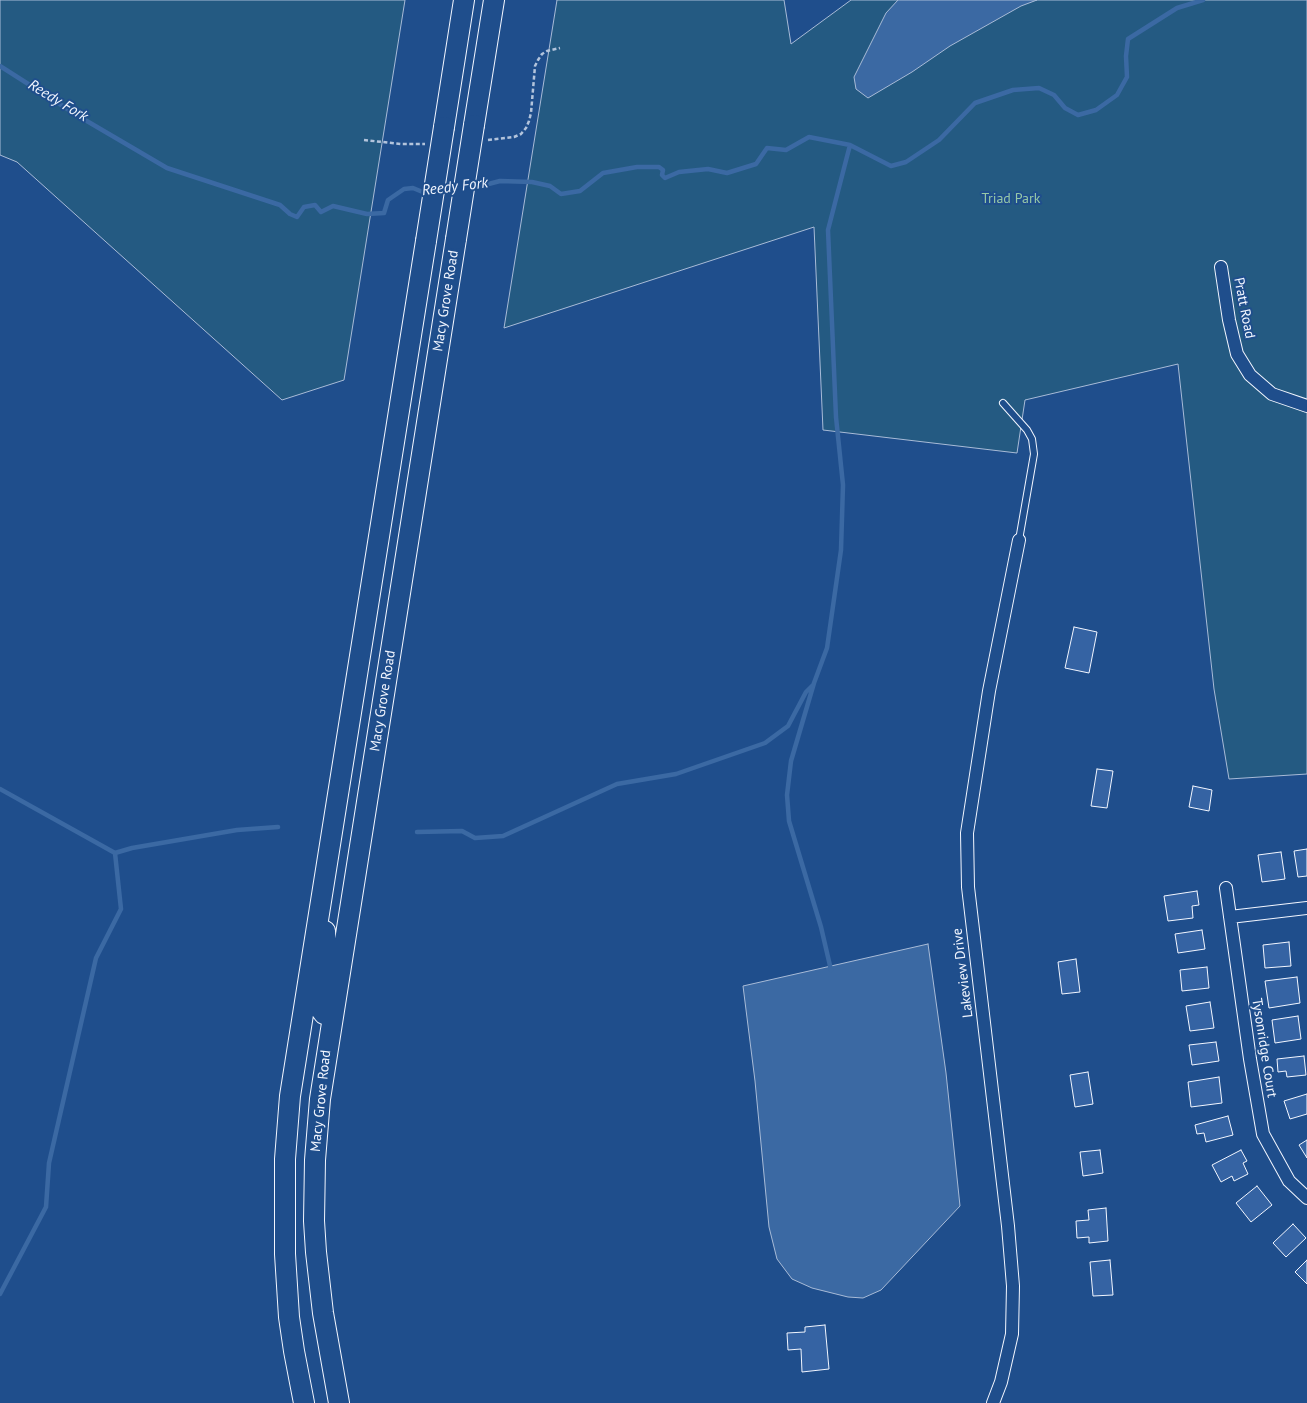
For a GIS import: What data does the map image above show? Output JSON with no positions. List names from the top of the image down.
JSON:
{
  "streets": {
    "main road": ["Macy Grove Road"],
    "street": ["Pratt Road", "Lakeview Drive", "Tysonridge Court"]
  },
  "water": ["Reedy Fork"],
  "parks": ["Triad Park"]
}
